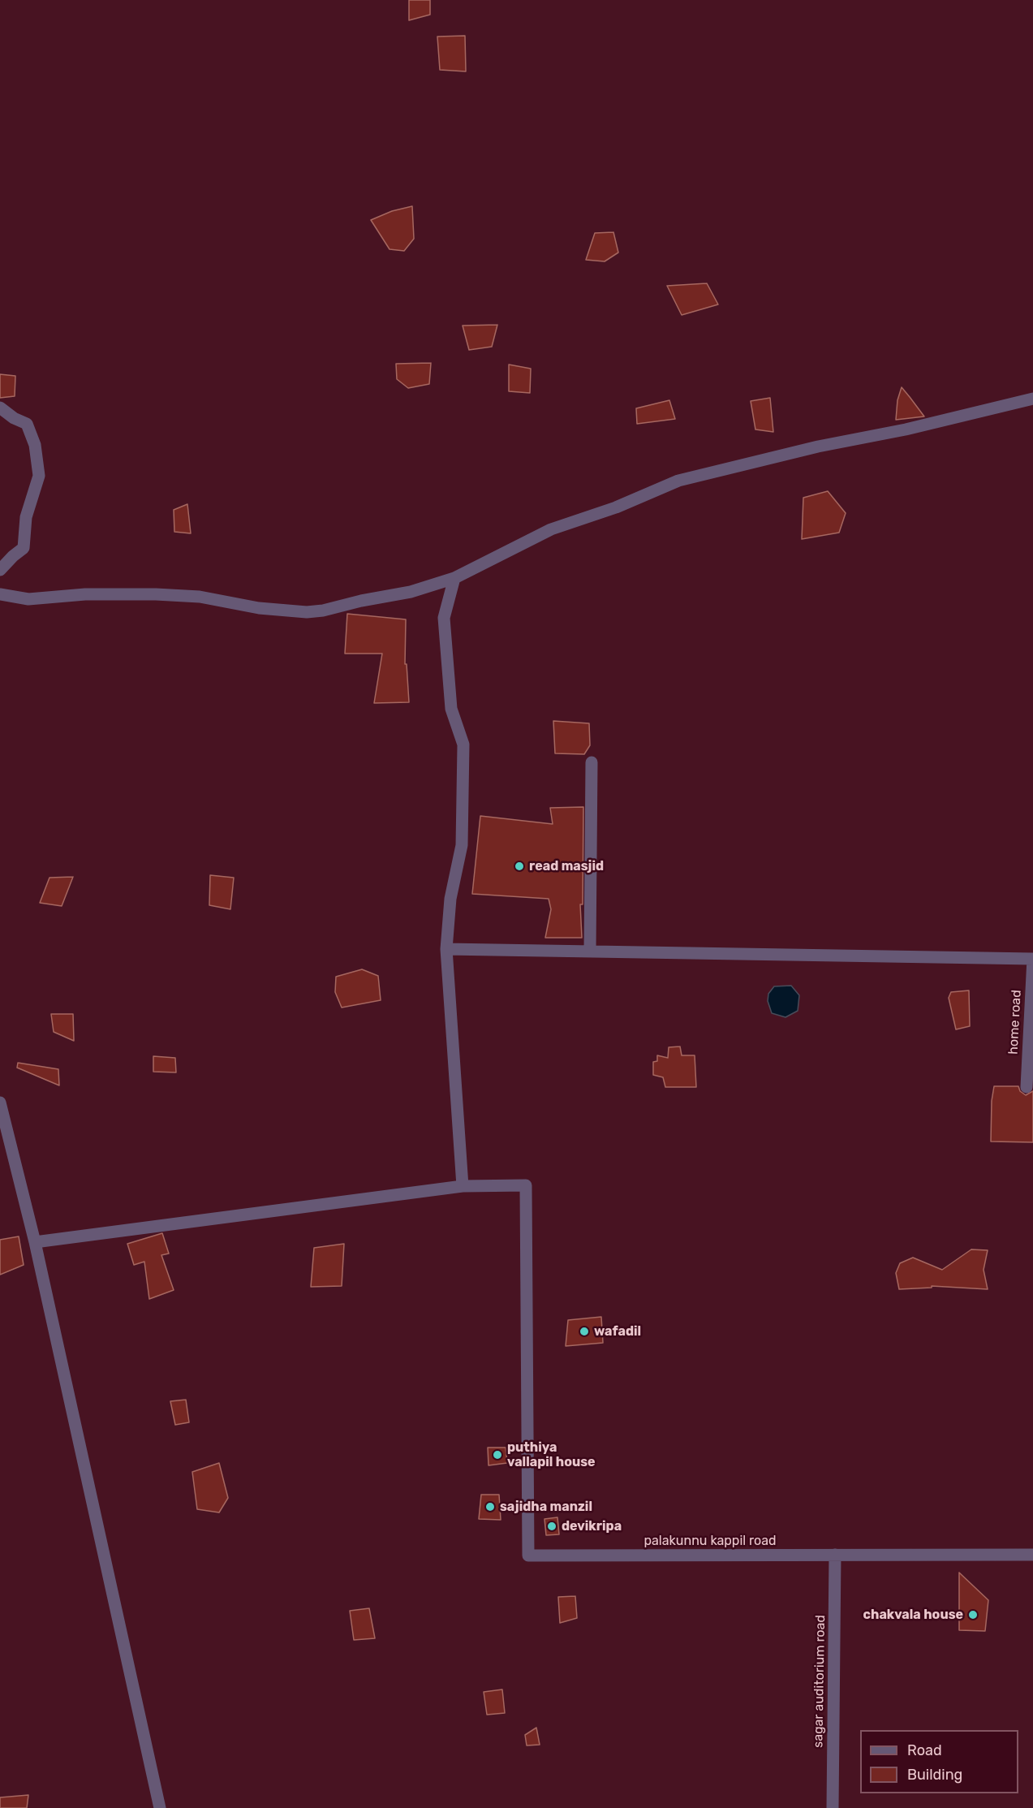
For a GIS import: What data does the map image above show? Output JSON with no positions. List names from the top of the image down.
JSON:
{
  "streets": {
    "street": ["home road", "palakunnu kappil road", "sagar auditorium road"]
  },
  "crossings": [
    ["palakunnu kappil road", "sagar auditorium road"]
  ],
  "places": [
    "read masjid",
    "wafadil",
    "puthiya vallapil house",
    "sajidha manzil",
    "devikripa",
    "chakvala house"
  ],
  "legend": ["Road", "Building"]
}
